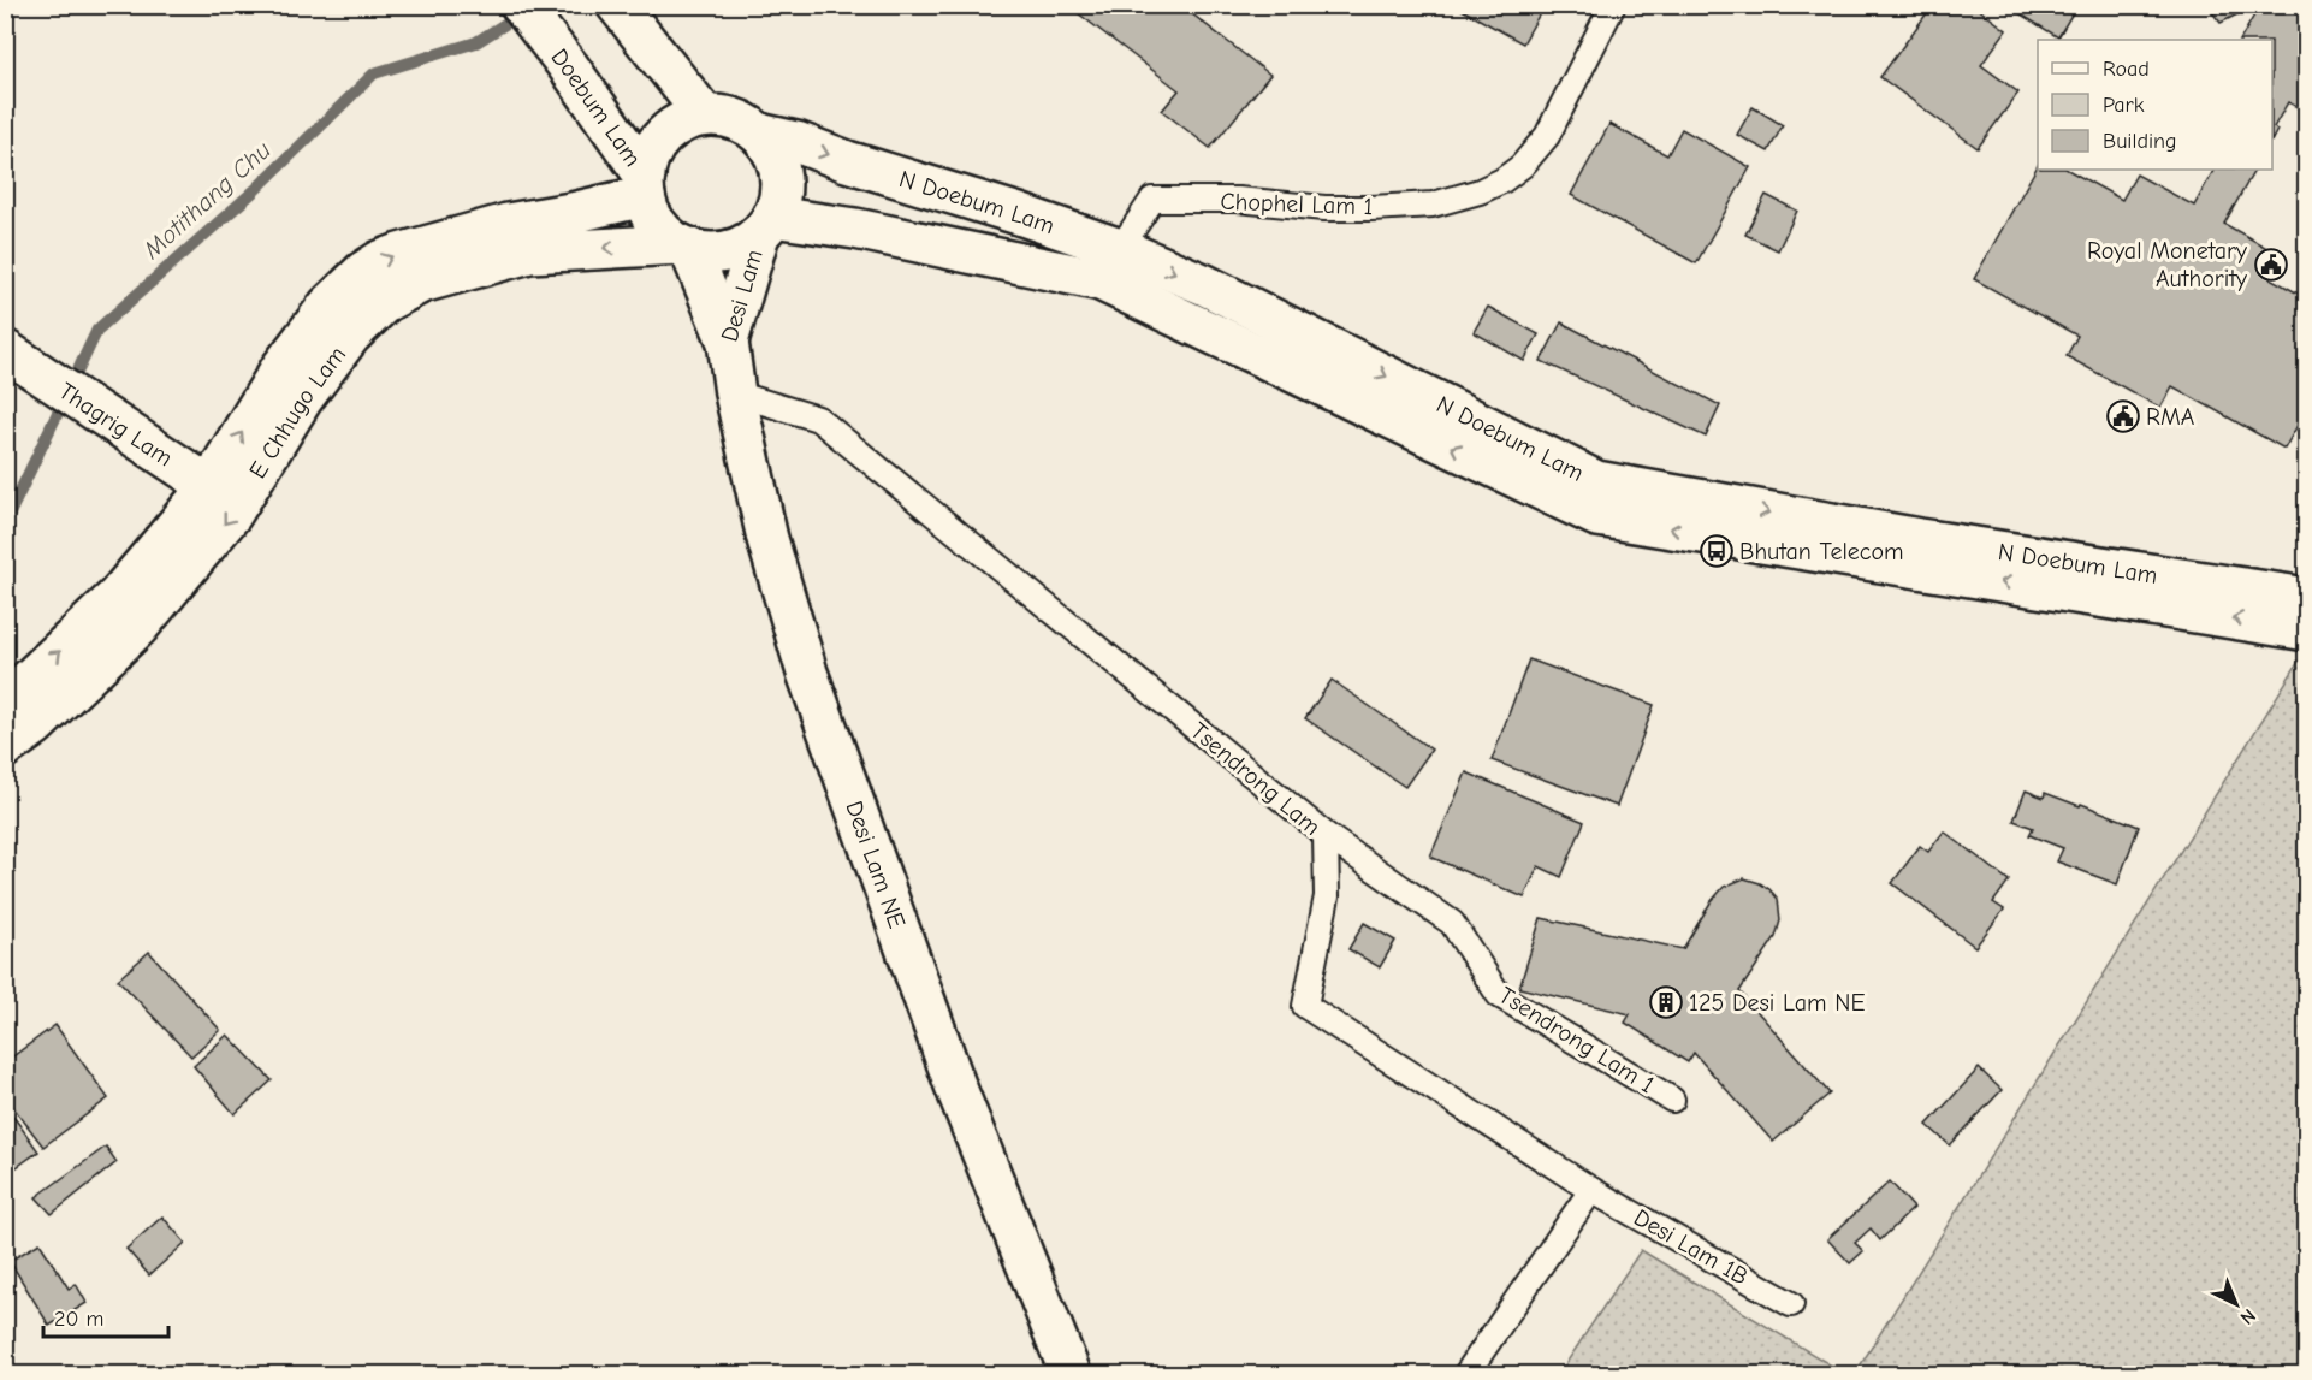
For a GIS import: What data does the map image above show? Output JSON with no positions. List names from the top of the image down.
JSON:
{
  "streets": {
    "main road": [
      "Doebum Lam",
      "N Doebum Lam",
      "Desi Lam",
      "E Chhugo Lam",
      "Thagrig Lam",
      "Desi Lam NE"
    ],
    "lane": [
      "Chophel Lam 1",
      "Tsendrong Lam",
      "Tsendrong Lam 1",
      "Desi Lam 1B"
    ]
  },
  "crossings": [
    ["Doebum Lam", "N Doebum Lam"],
    ["Doebum Lam", "Desi Lam"],
    ["Doebum Lam", "E Chhugo Lam"],
    ["N Doebum Lam", "Chophel Lam 1"],
    ["N Doebum Lam", "Desi Lam"],
    ["N Doebum Lam", "E Chhugo Lam"],
    ["Desi Lam", "E Chhugo Lam"],
    ["Desi Lam", "Desi Lam NE"],
    ["E Chhugo Lam", "Thagrig Lam"],
    ["Tsendrong Lam", "Desi Lam NE"],
    ["Tsendrong Lam", "Tsendrong Lam 1"],
    ["Tsendrong Lam", "Desi Lam 1B"]
  ],
  "water": ["Motithang Chu"],
  "places": {
    "public building": ["Royal Monetary Authority", "RMA"],
    "bus stop": ["Bhutan Telecom"],
    "building": ["125 Desi Lam NE"]
  },
  "legend": ["Road", "Park", "Building"],
  "scale_bar": "20 m",
  "north": "bottom right"
}
